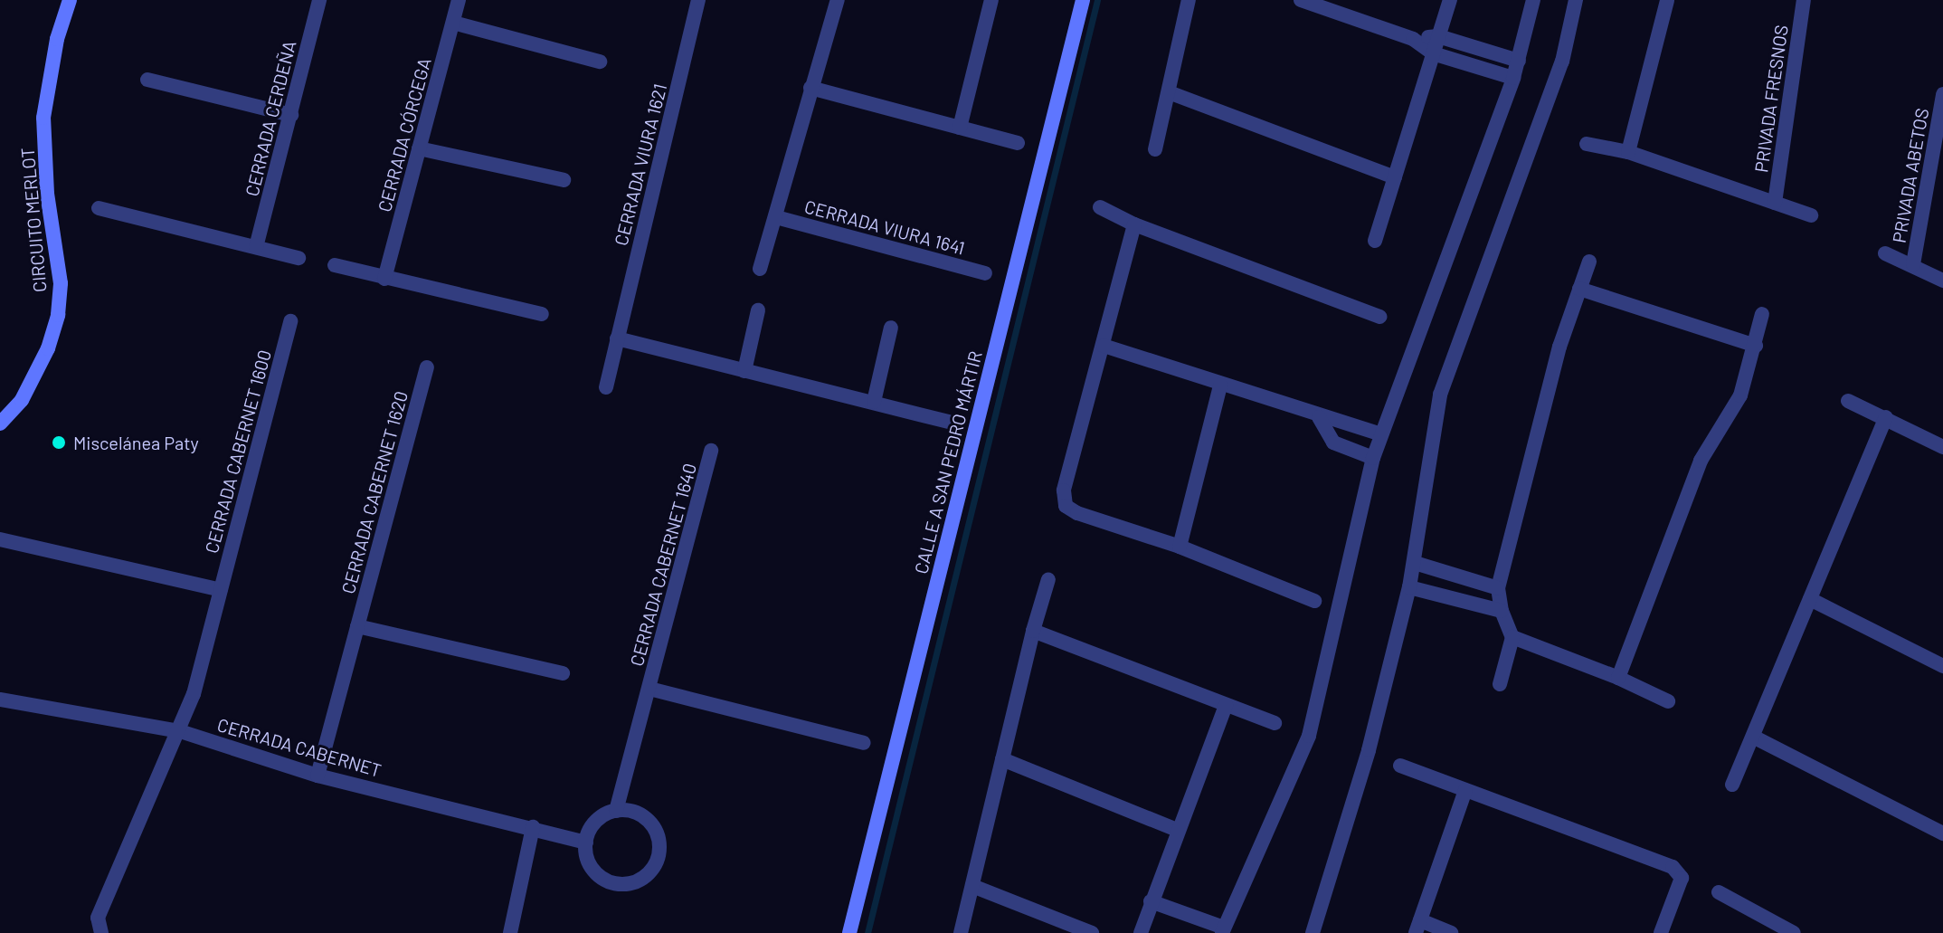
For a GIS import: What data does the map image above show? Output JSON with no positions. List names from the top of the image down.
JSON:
{
  "streets": {
    "main road": ["CIRCUITO MERLOT", "CALLE A SAN PEDRO MÁRTIR"],
    "street": [
      "PRIVADA FRESNOS",
      "CERRADA CERDEÑA",
      "CERRADA CÓRCEGA",
      "CERRADA VIURA 1621",
      "PRIVADA ABETOS",
      "CERRADA VIURA 1641",
      "CERRADA CABERNET 1600",
      "CERRADA CABERNET 1620",
      "CERRADA CABERNET 1640",
      "CERRADA CABERNET"
    ]
  },
  "crossings": [
    ["CERRADA CABERNET 1600", "CERRADA CABERNET"],
    ["CERRADA CABERNET 1620", "CERRADA CABERNET"],
    ["CERRADA CABERNET 1640", "CERRADA CABERNET"]
  ],
  "places": ["Miscelánea Paty"]
}
